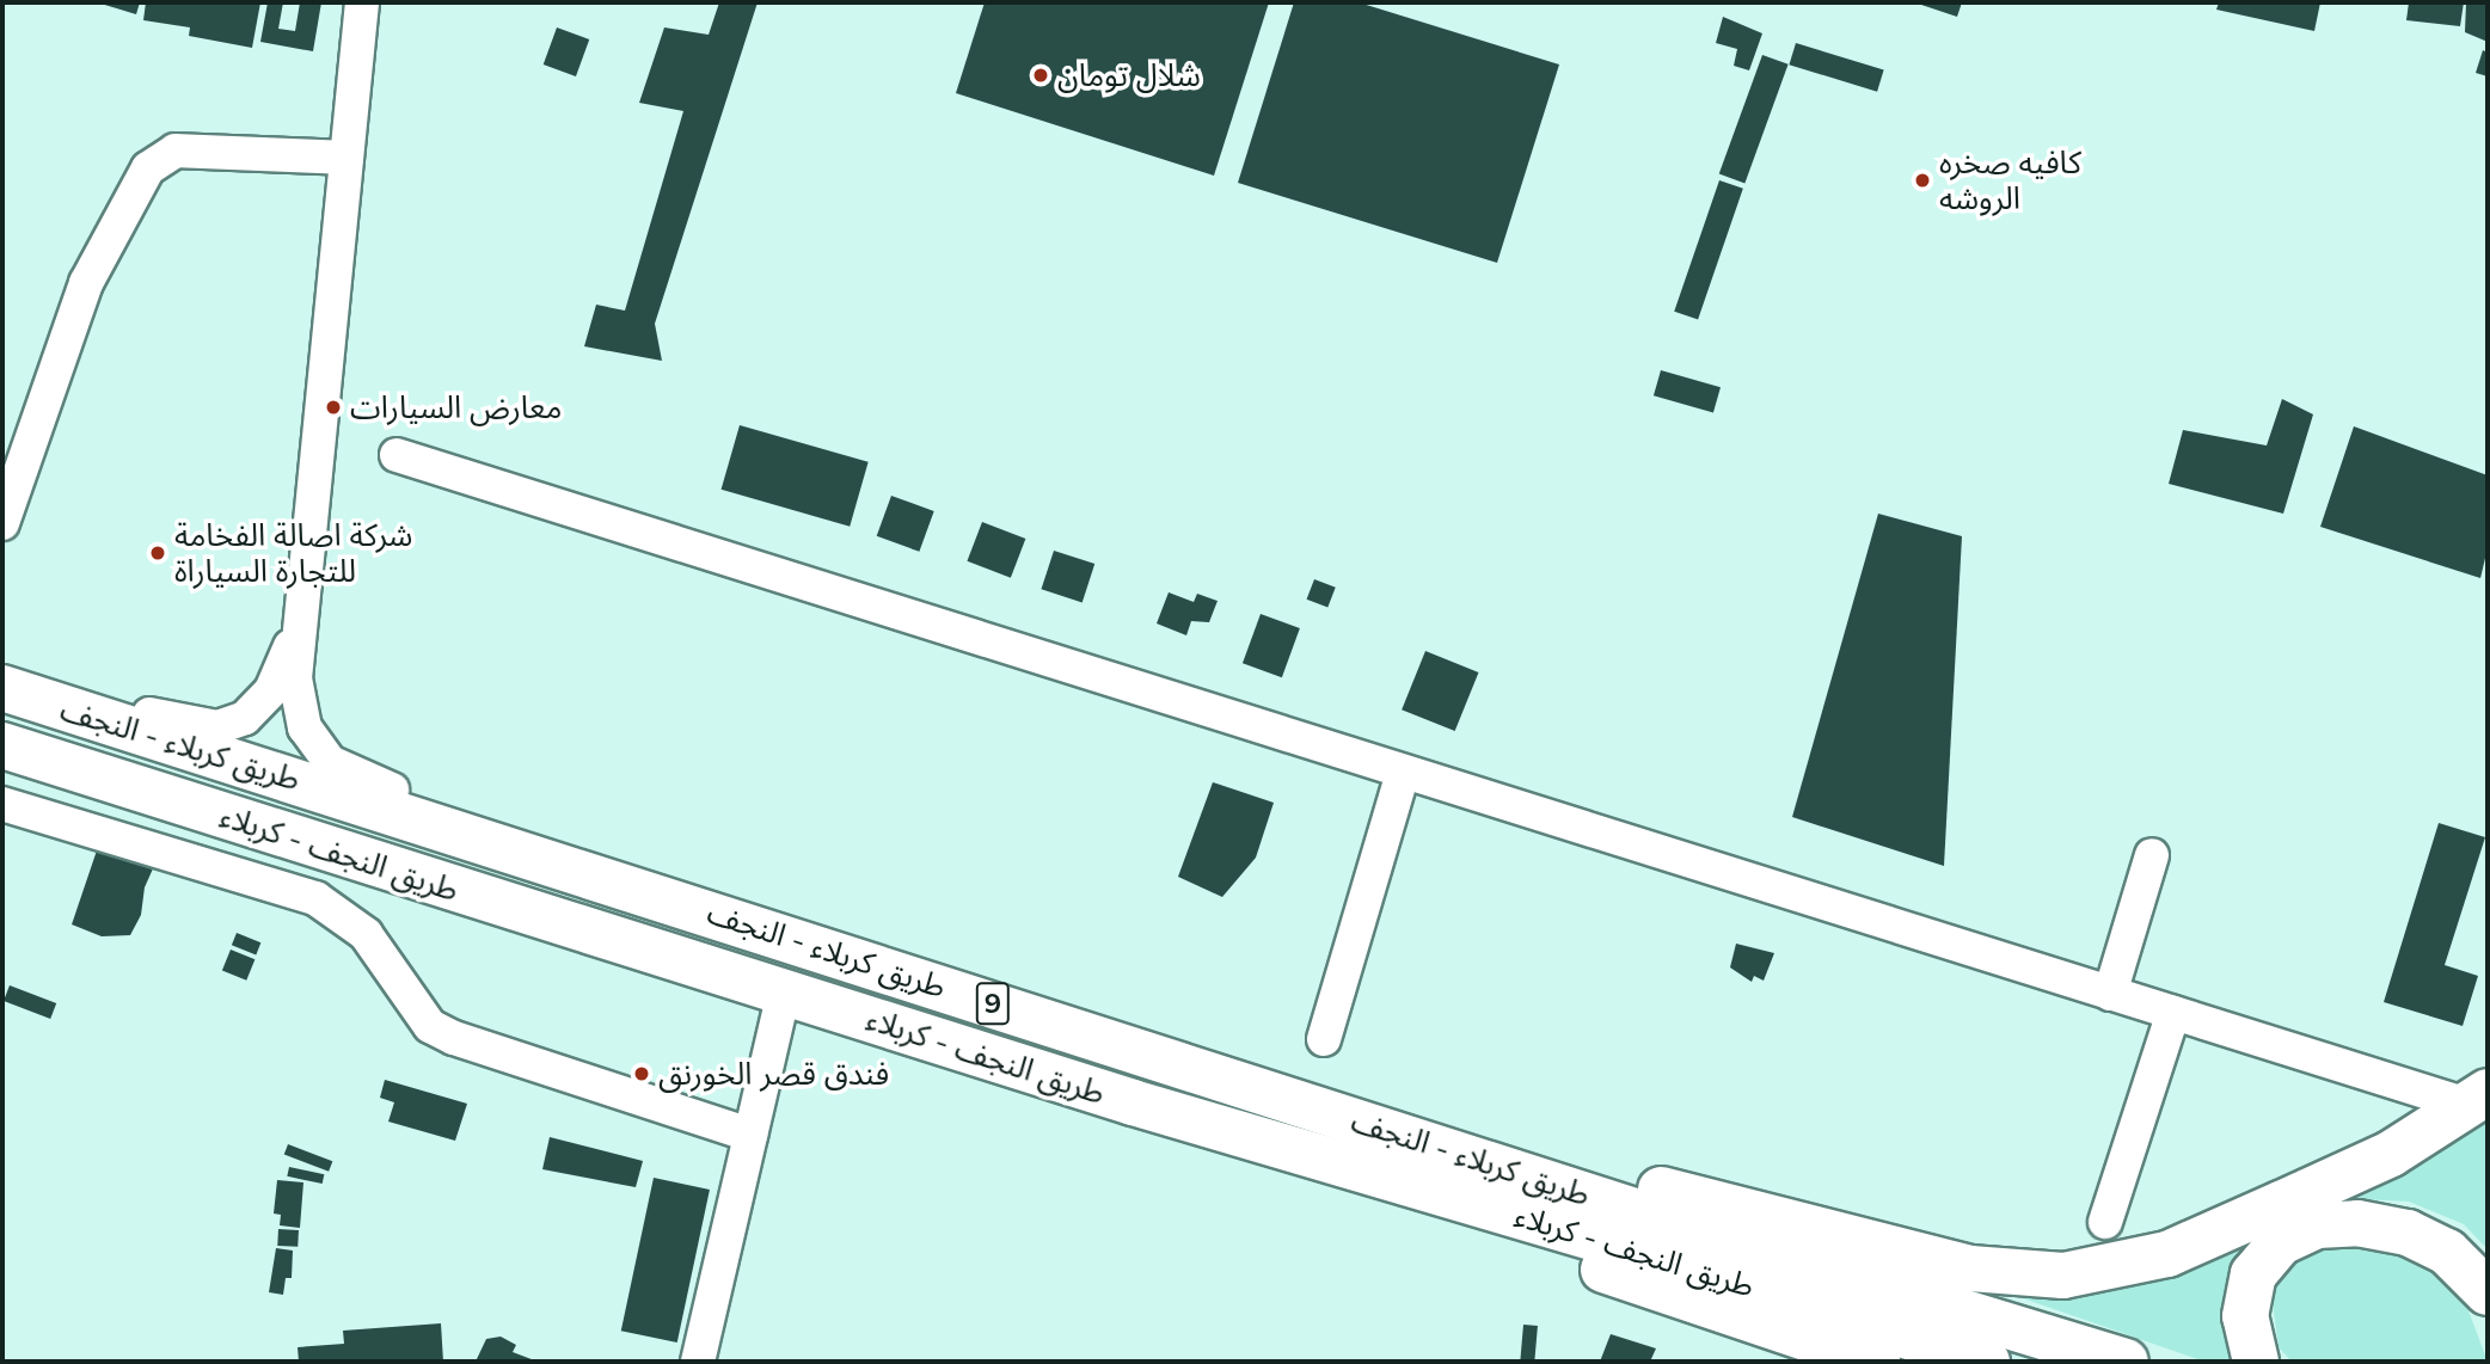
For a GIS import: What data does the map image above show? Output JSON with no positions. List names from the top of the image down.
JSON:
{
  "streets": {
    "highway": ["طريق کربلاء - النجف", "طريق النجف - کربلاء", "9"]
  },
  "crossings": [
    ["طريق کربلاء - النجف", "طريق النجف - کربلاء"],
    ["طريق کربلاء - النجف", "9"],
    ["طريق النجف - کربلاء", "9"]
  ],
  "places": [
    "شلال تومان",
    "كافيه صخره الروشه",
    "معارض السيارات",
    "شركة اصالة الفخامة للتجارة السياراة",
    "فندق قصر الخورنق"
  ]
}
